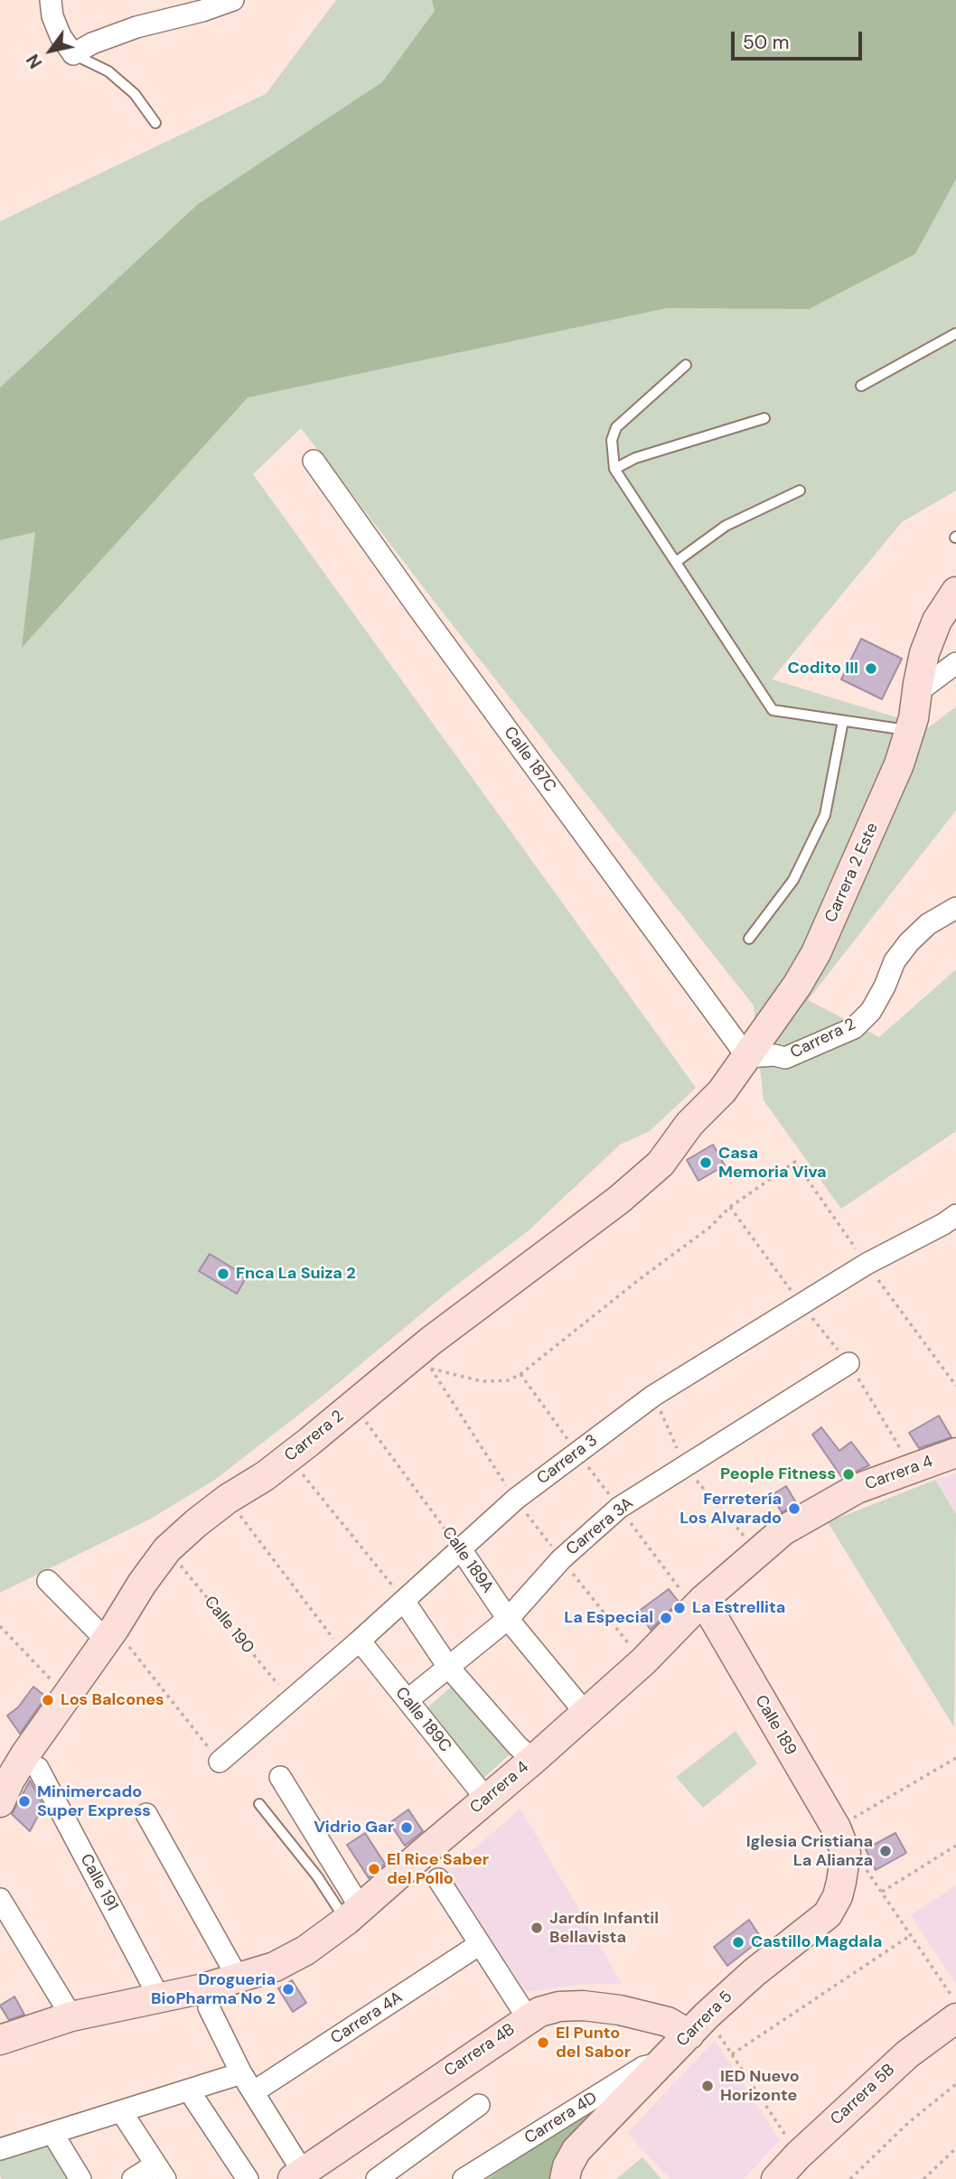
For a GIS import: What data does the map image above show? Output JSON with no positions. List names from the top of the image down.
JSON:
{
  "streets": {
    "main road": [
      "Carrera 2 Este",
      "Carrera 2",
      "Carrera 4",
      "Calle 189",
      "Carrera 5",
      "Carrera 4B",
      "Carrera 5B"
    ],
    "street": [
      "Calle 187C",
      "Carrera 3",
      "Carrera 3A",
      "Calle 189A",
      "Calle 189C",
      "Calle 191",
      "Carrera 4A",
      "Carrera 4D"
    ],
    "path": ["Calle 190"]
  },
  "crossings": [
    ["Calle 187C", "Carrera 2 Este"],
    ["Calle 187C", "Carrera 2"],
    ["Carrera 2 Este", "Carrera 2"],
    ["Carrera 2", "Calle 189A"],
    ["Carrera 2", "Calle 190"],
    ["Carrera 3", "Calle 189A"],
    ["Carrera 3", "Calle 190"],
    ["Carrera 3", "Calle 189C"],
    ["Carrera 4", "Calle 189A"],
    ["Carrera 4", "Calle 189C"],
    ["Carrera 4", "Calle 189"],
    ["Carrera 4", "Calle 191"],
    ["Carrera 3A", "Calle 189A"],
    ["Carrera 3A", "Calle 189C"],
    ["Calle 189", "Carrera 5"],
    ["Carrera 5", "Carrera 4B"],
    ["Carrera 5", "Carrera 4D"]
  ],
  "places": [
    "Codito III",
    "Casa Memoria Viva",
    "Fnca La Suiza 2",
    "People Fitness",
    "Ferretería Los Alvarado",
    "La Estrellita",
    "La Especial",
    "Los Balcones",
    "Minimercado Super Express",
    "Vidrio Gar",
    "Iglesia Cristiana La Alianza",
    "El Rice Saber del Pollo",
    "Jardín Infantil Bellavista",
    "Castillo Magdala",
    "Drogueria BioPharma No 2",
    "El Punto del Sabor",
    "IED Nuevo Horizonte"
  ],
  "scale_bar": "50 m",
  "north": "bottom left"
}
